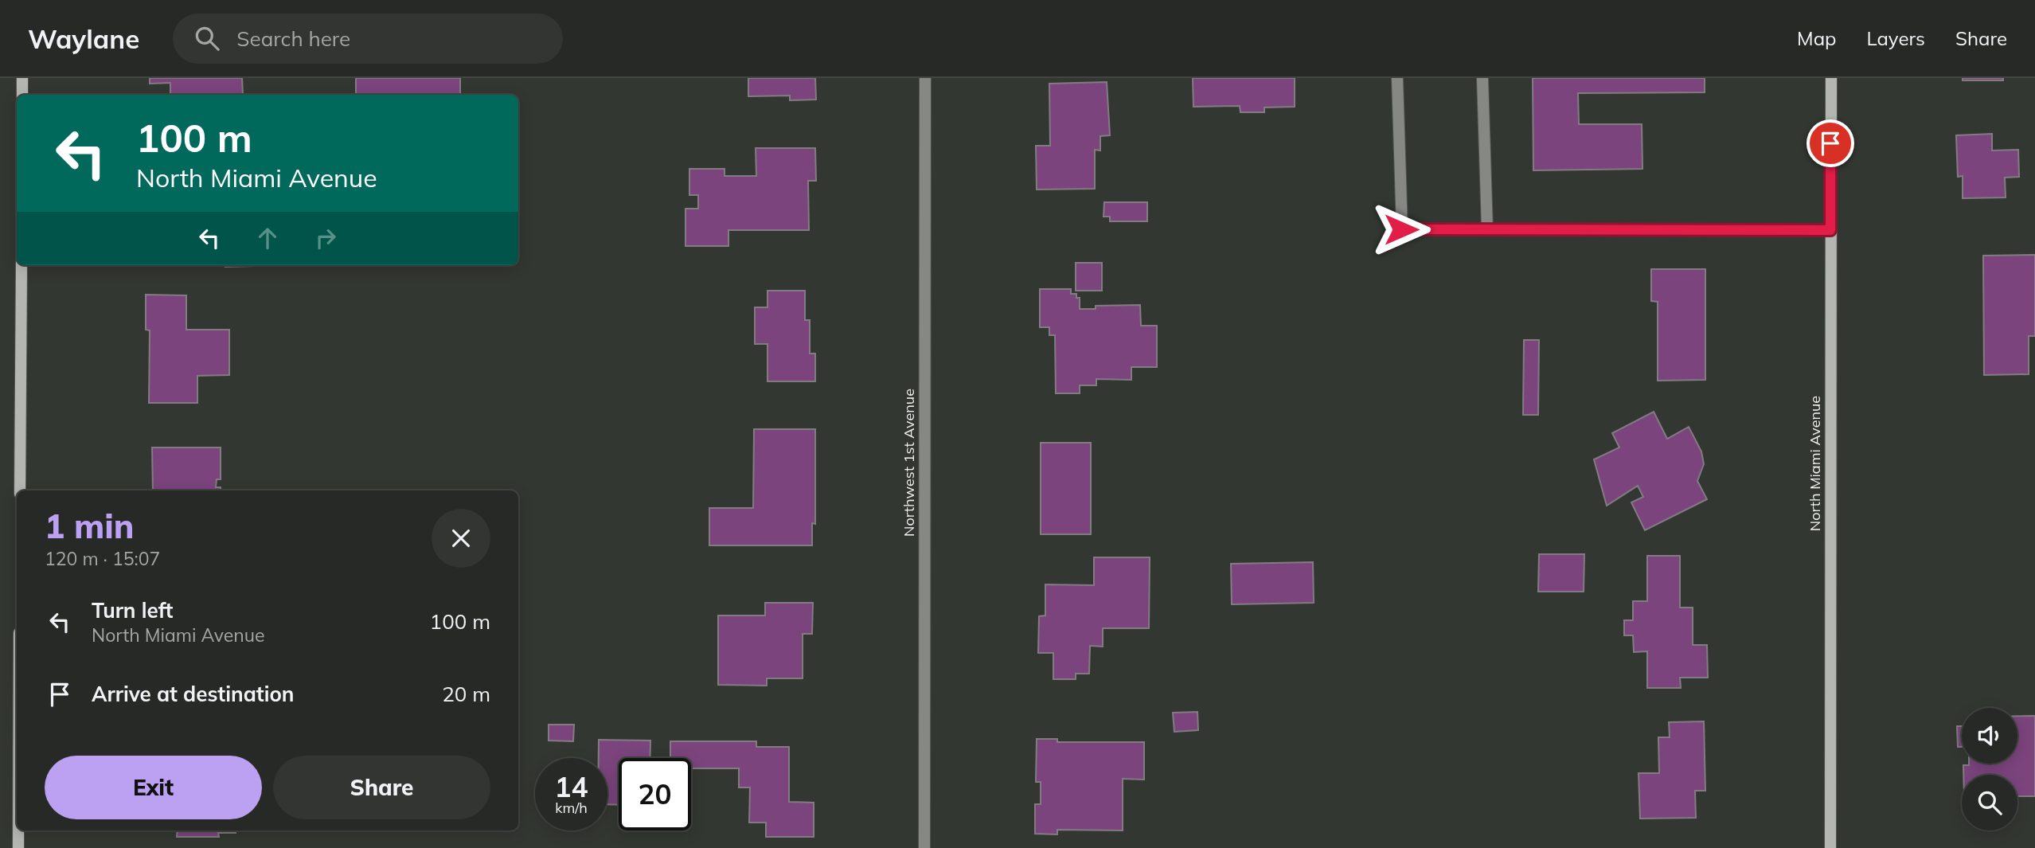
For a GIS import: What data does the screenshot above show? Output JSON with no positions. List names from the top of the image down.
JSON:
{
  "streets": {
    "street": ["Northwest 1st Avenue", "North Miami Avenue"]
  },
  "page": {
    "header": "Waylane",
    "search": "Search here",
    "nav": ["Map", "Layers", "Share"],
    "turn": ["100 m", "North Miami Avenue"],
    "heading": ["1 min", "120 m · 15:07"],
    "list": [
      {
        "name": "Turn left",
        "note": "North Miami Avenue",
        "value": "100 m"
      },
      {
        "name": "Arrive at destination",
        "value": "20 m"
      }
    ],
    "buttons": ["Exit", "Share"],
    "speed": "14 km/h",
    "limit": "20"
  }
}
